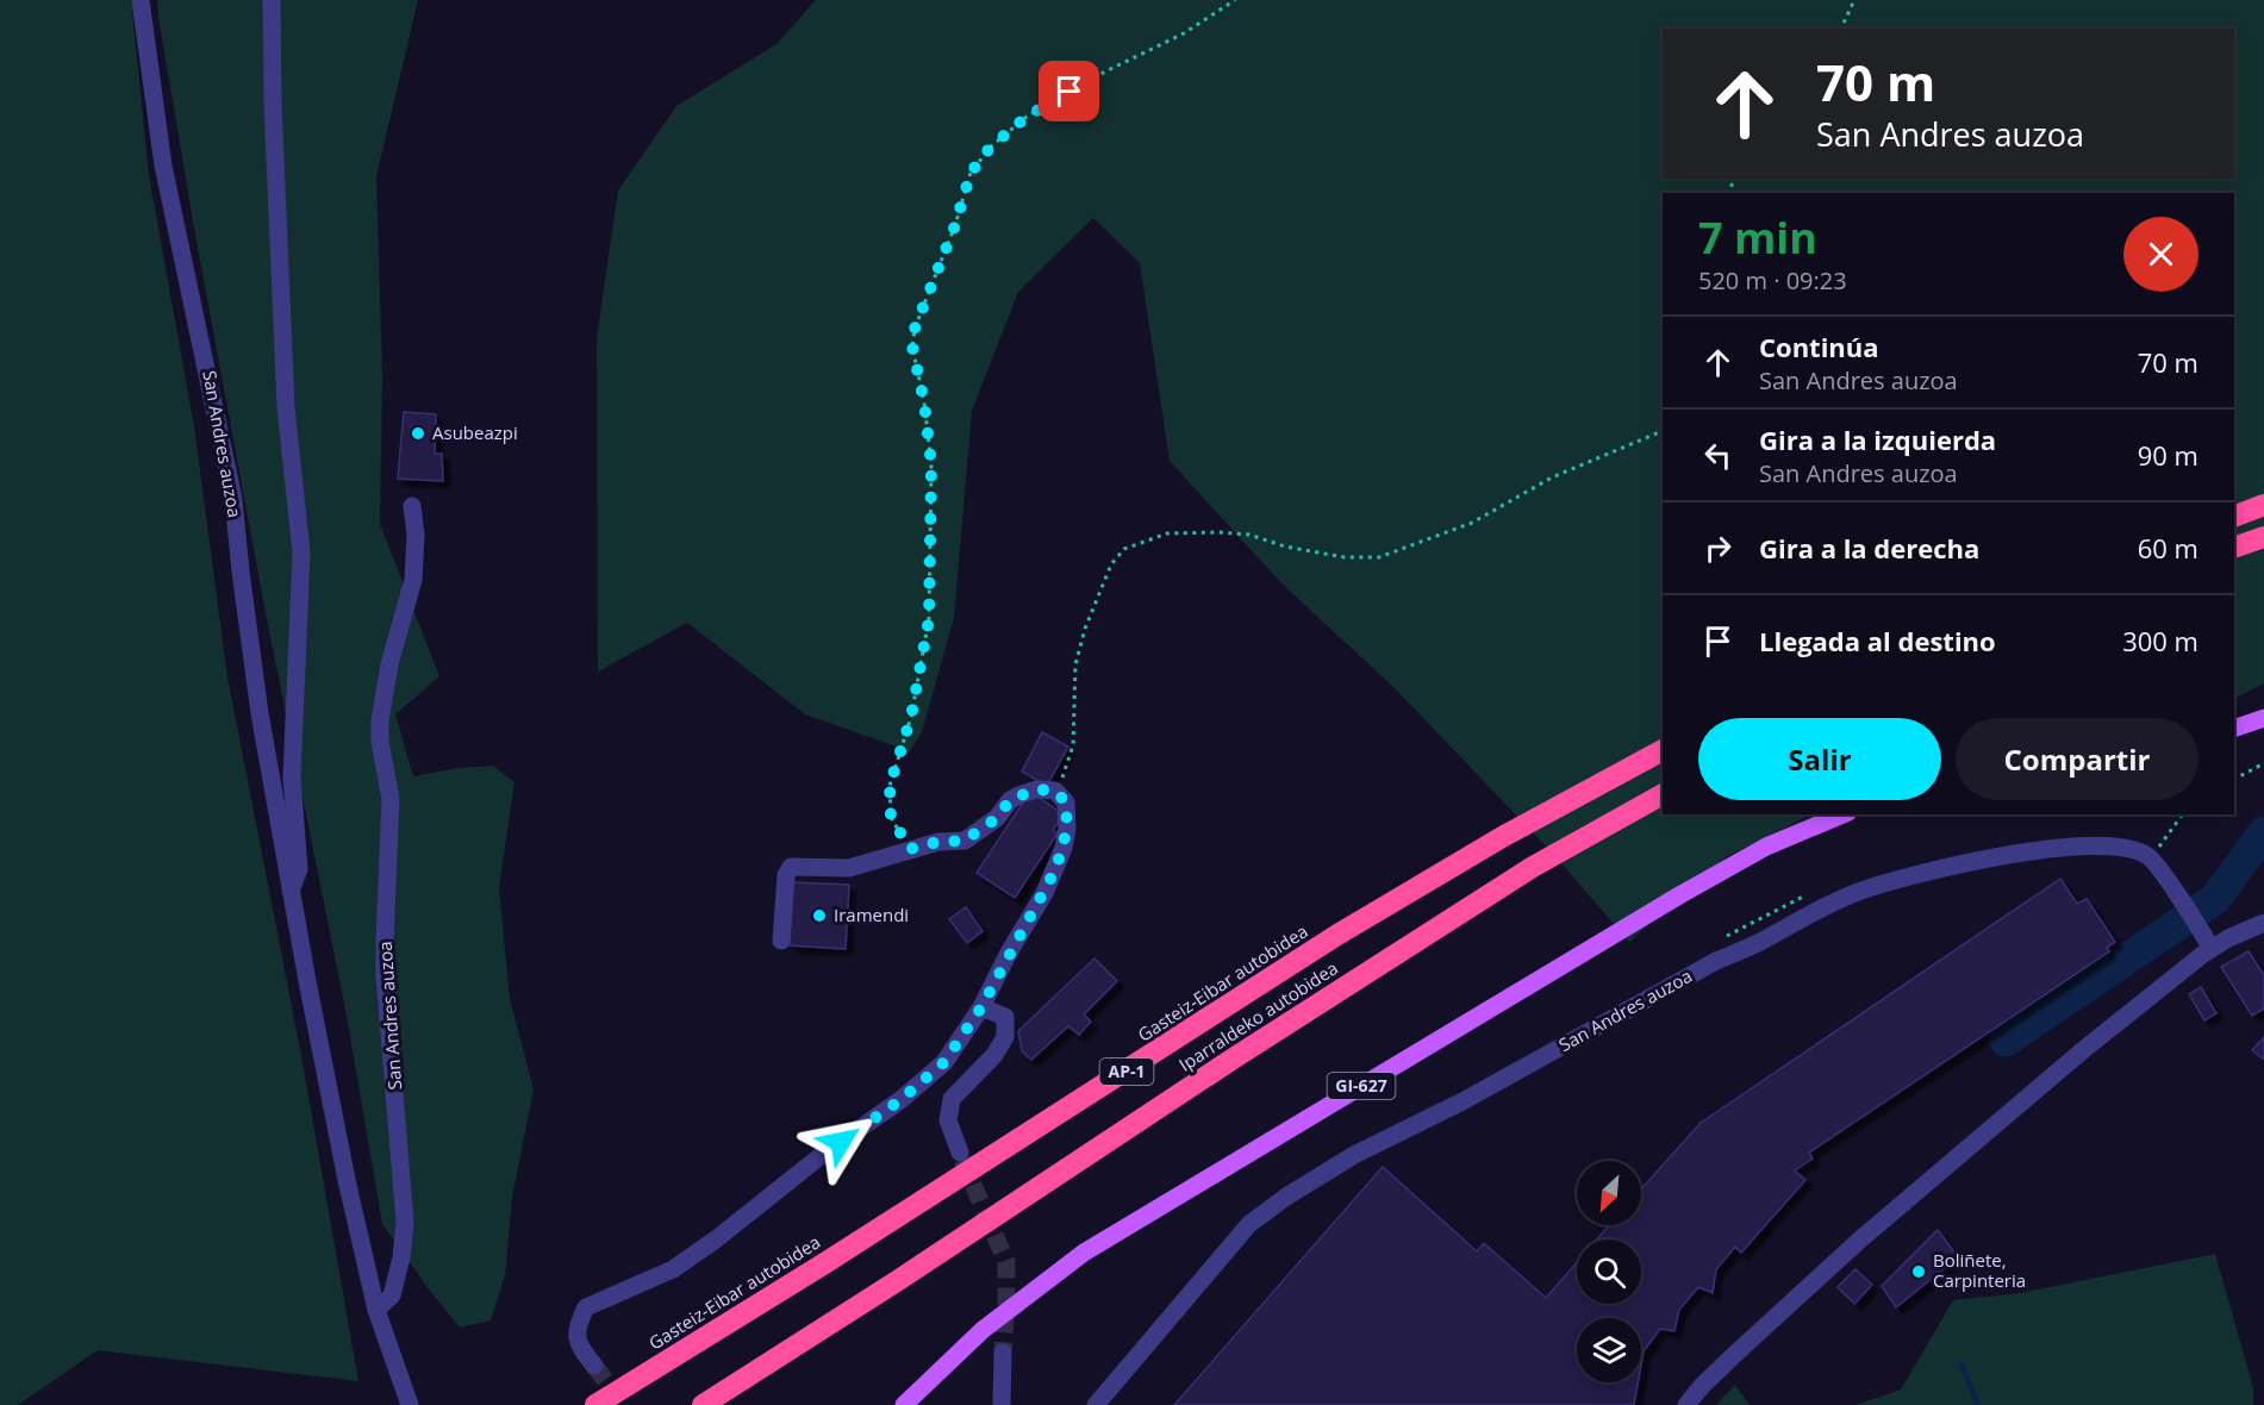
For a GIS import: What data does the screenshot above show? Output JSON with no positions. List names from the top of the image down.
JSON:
{
  "streets": {
    "highway": ["Gasteiz-Eibar autobidea", "Iparraldeko autobidea", "AP-1"],
    "main road": ["GI-627"],
    "street": ["San Andres auzoa"]
  },
  "places": ["Asubeazpi", "Iramendi", "Boliñete, Carpinteria"],
  "north": "bottom left",
  "page": {
    "turn": ["70 m", "San Andres auzoa"],
    "heading": ["7 min", "520 m · 09:23"],
    "list": [
      {
        "name": "Continúa",
        "note": "San Andres auzoa",
        "value": "70 m"
      },
      {
        "name": "Gira a la izquierda",
        "note": "San Andres auzoa",
        "value": "90 m"
      },
      {
        "name": "Gira a la derecha",
        "value": "60 m"
      },
      {
        "name": "Llegada al destino",
        "value": "300 m"
      }
    ],
    "buttons": ["Salir", "Compartir"]
  }
}
